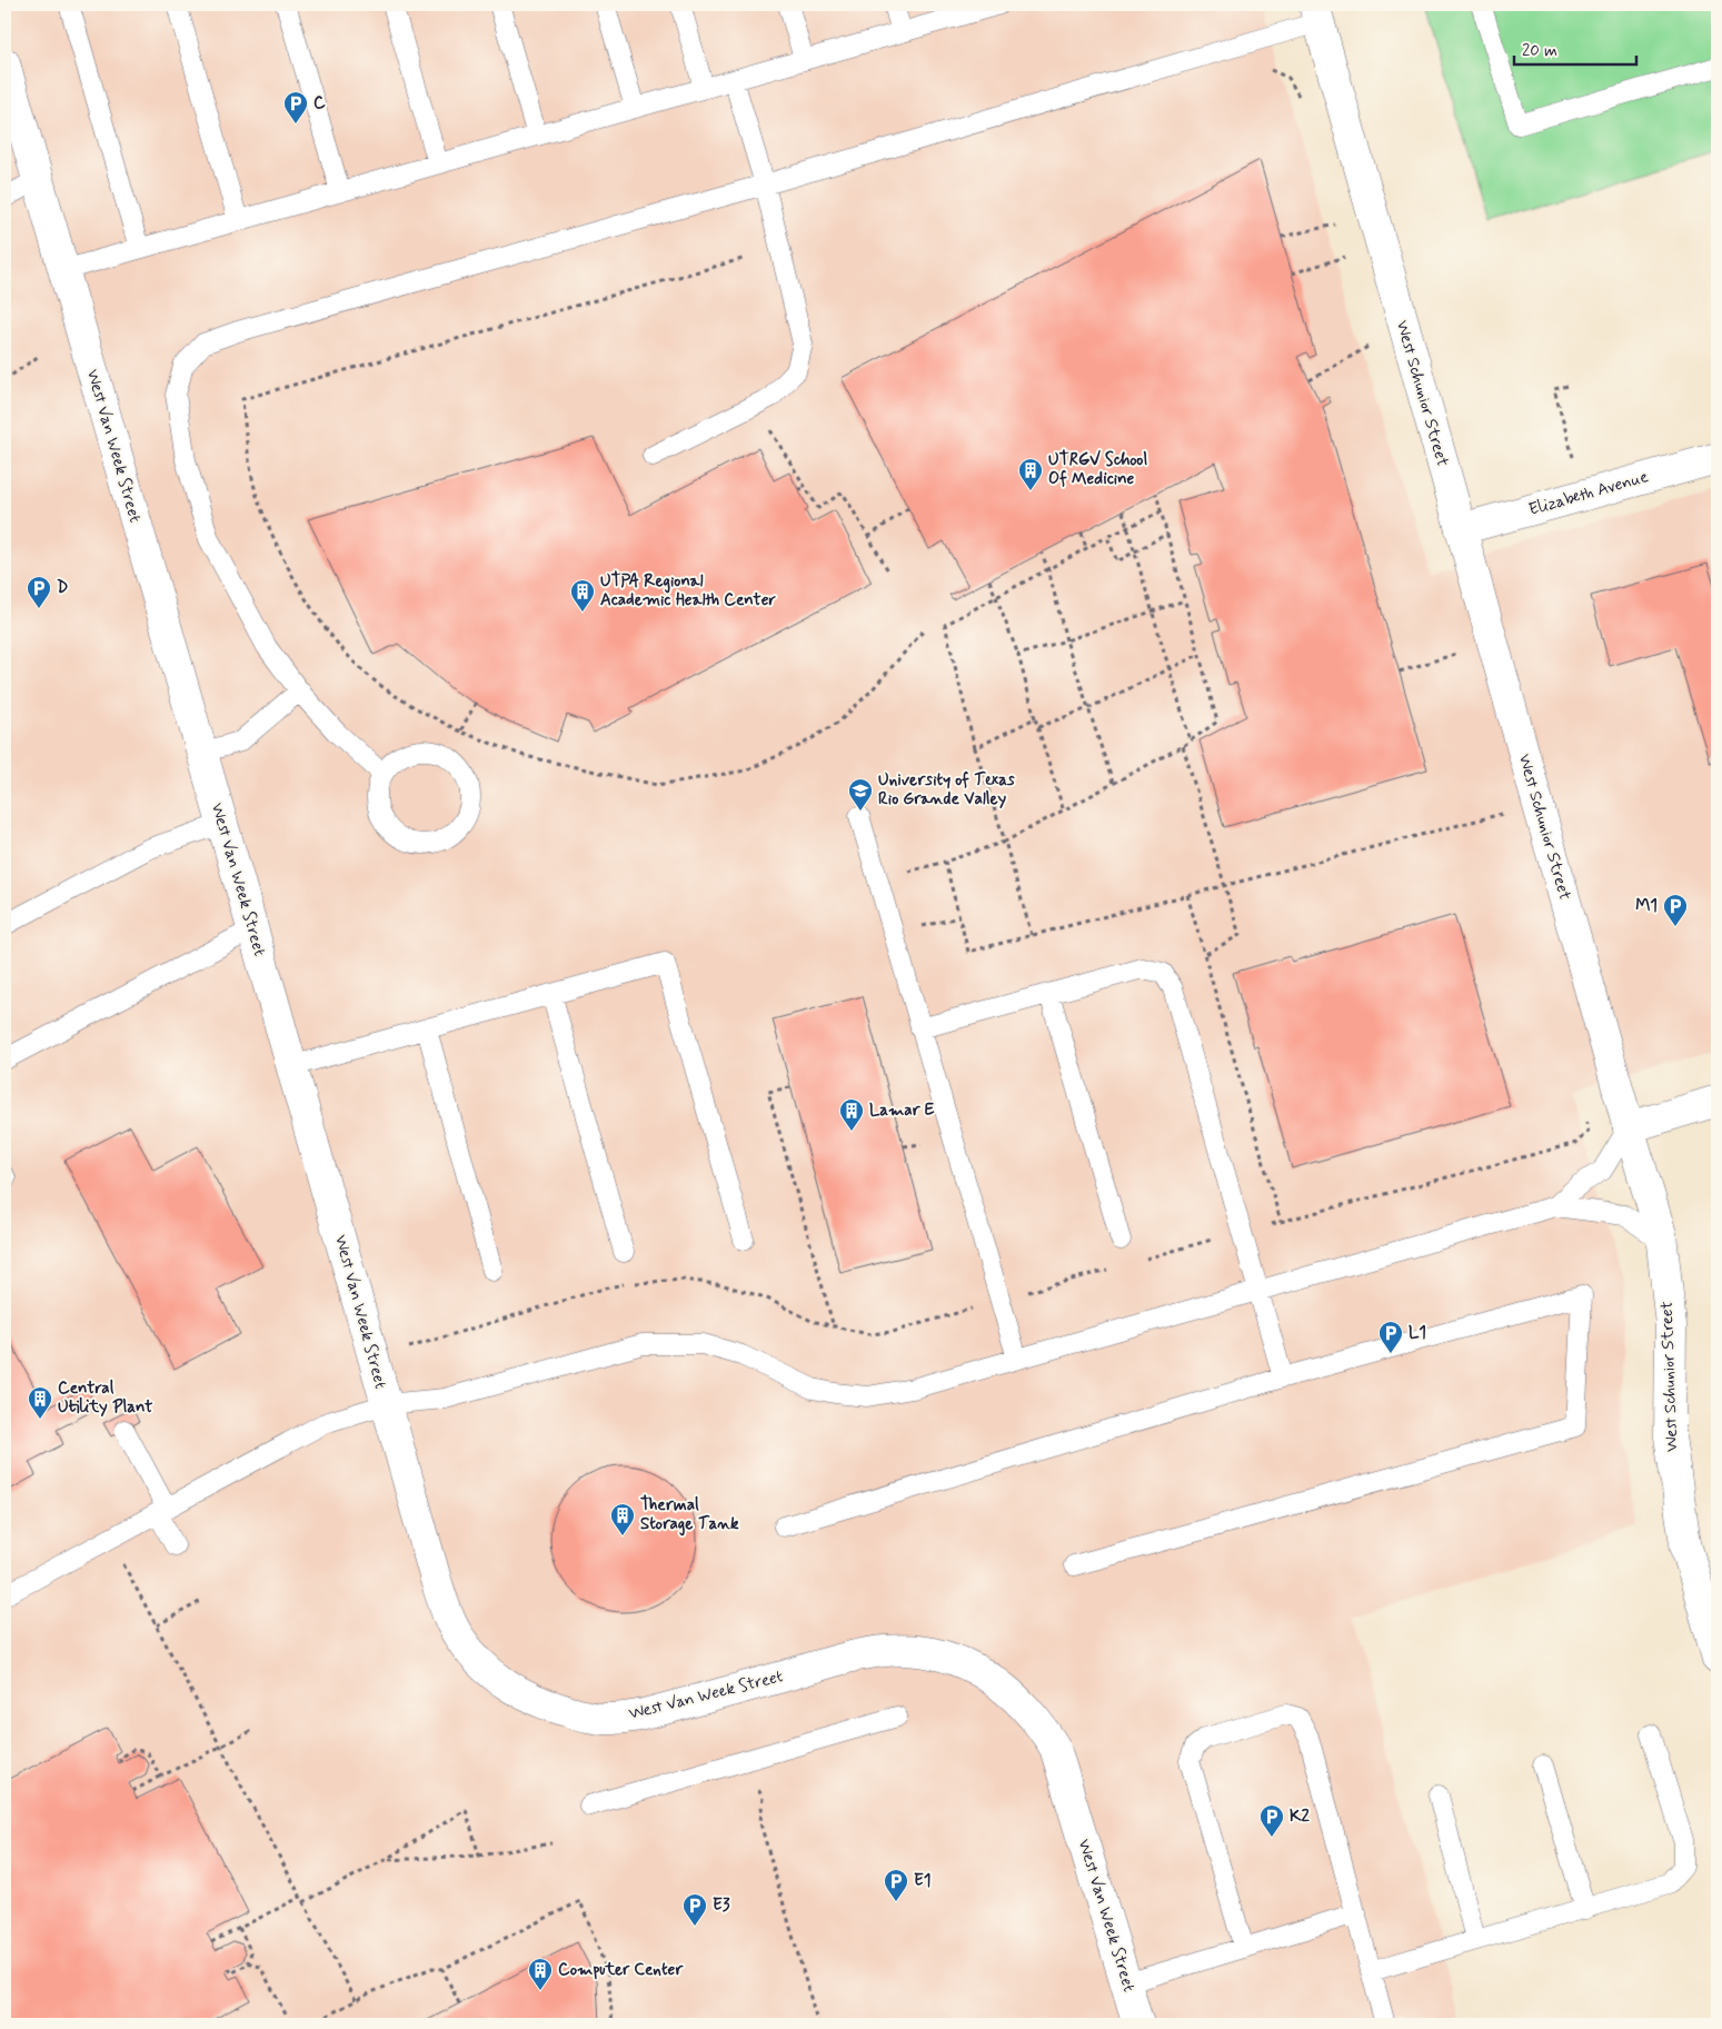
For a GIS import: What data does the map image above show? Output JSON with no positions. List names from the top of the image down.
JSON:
{
  "streets": {
    "street": ["West Schunior Street", "West Van Week Street", "Elizabeth Avenue"]
  },
  "crossings": [
    ["West Schunior Street", "Elizabeth Avenue"]
  ],
  "places": {
    "parking": [
      "C",
      "D",
      "M1",
      "L1",
      "K2",
      "E1",
      "E3"
    ],
    "building": [
      "UTRGV School Of Medicine",
      "UTPA Regional Academic Health Center",
      "Lamar E",
      "Central Utility Plant",
      "Thermal Storage Tank",
      "Computer Center"
    ],
    "school or university": ["University of Texas Rio Grande Valley"]
  },
  "scale_bar": "20 m"
}
